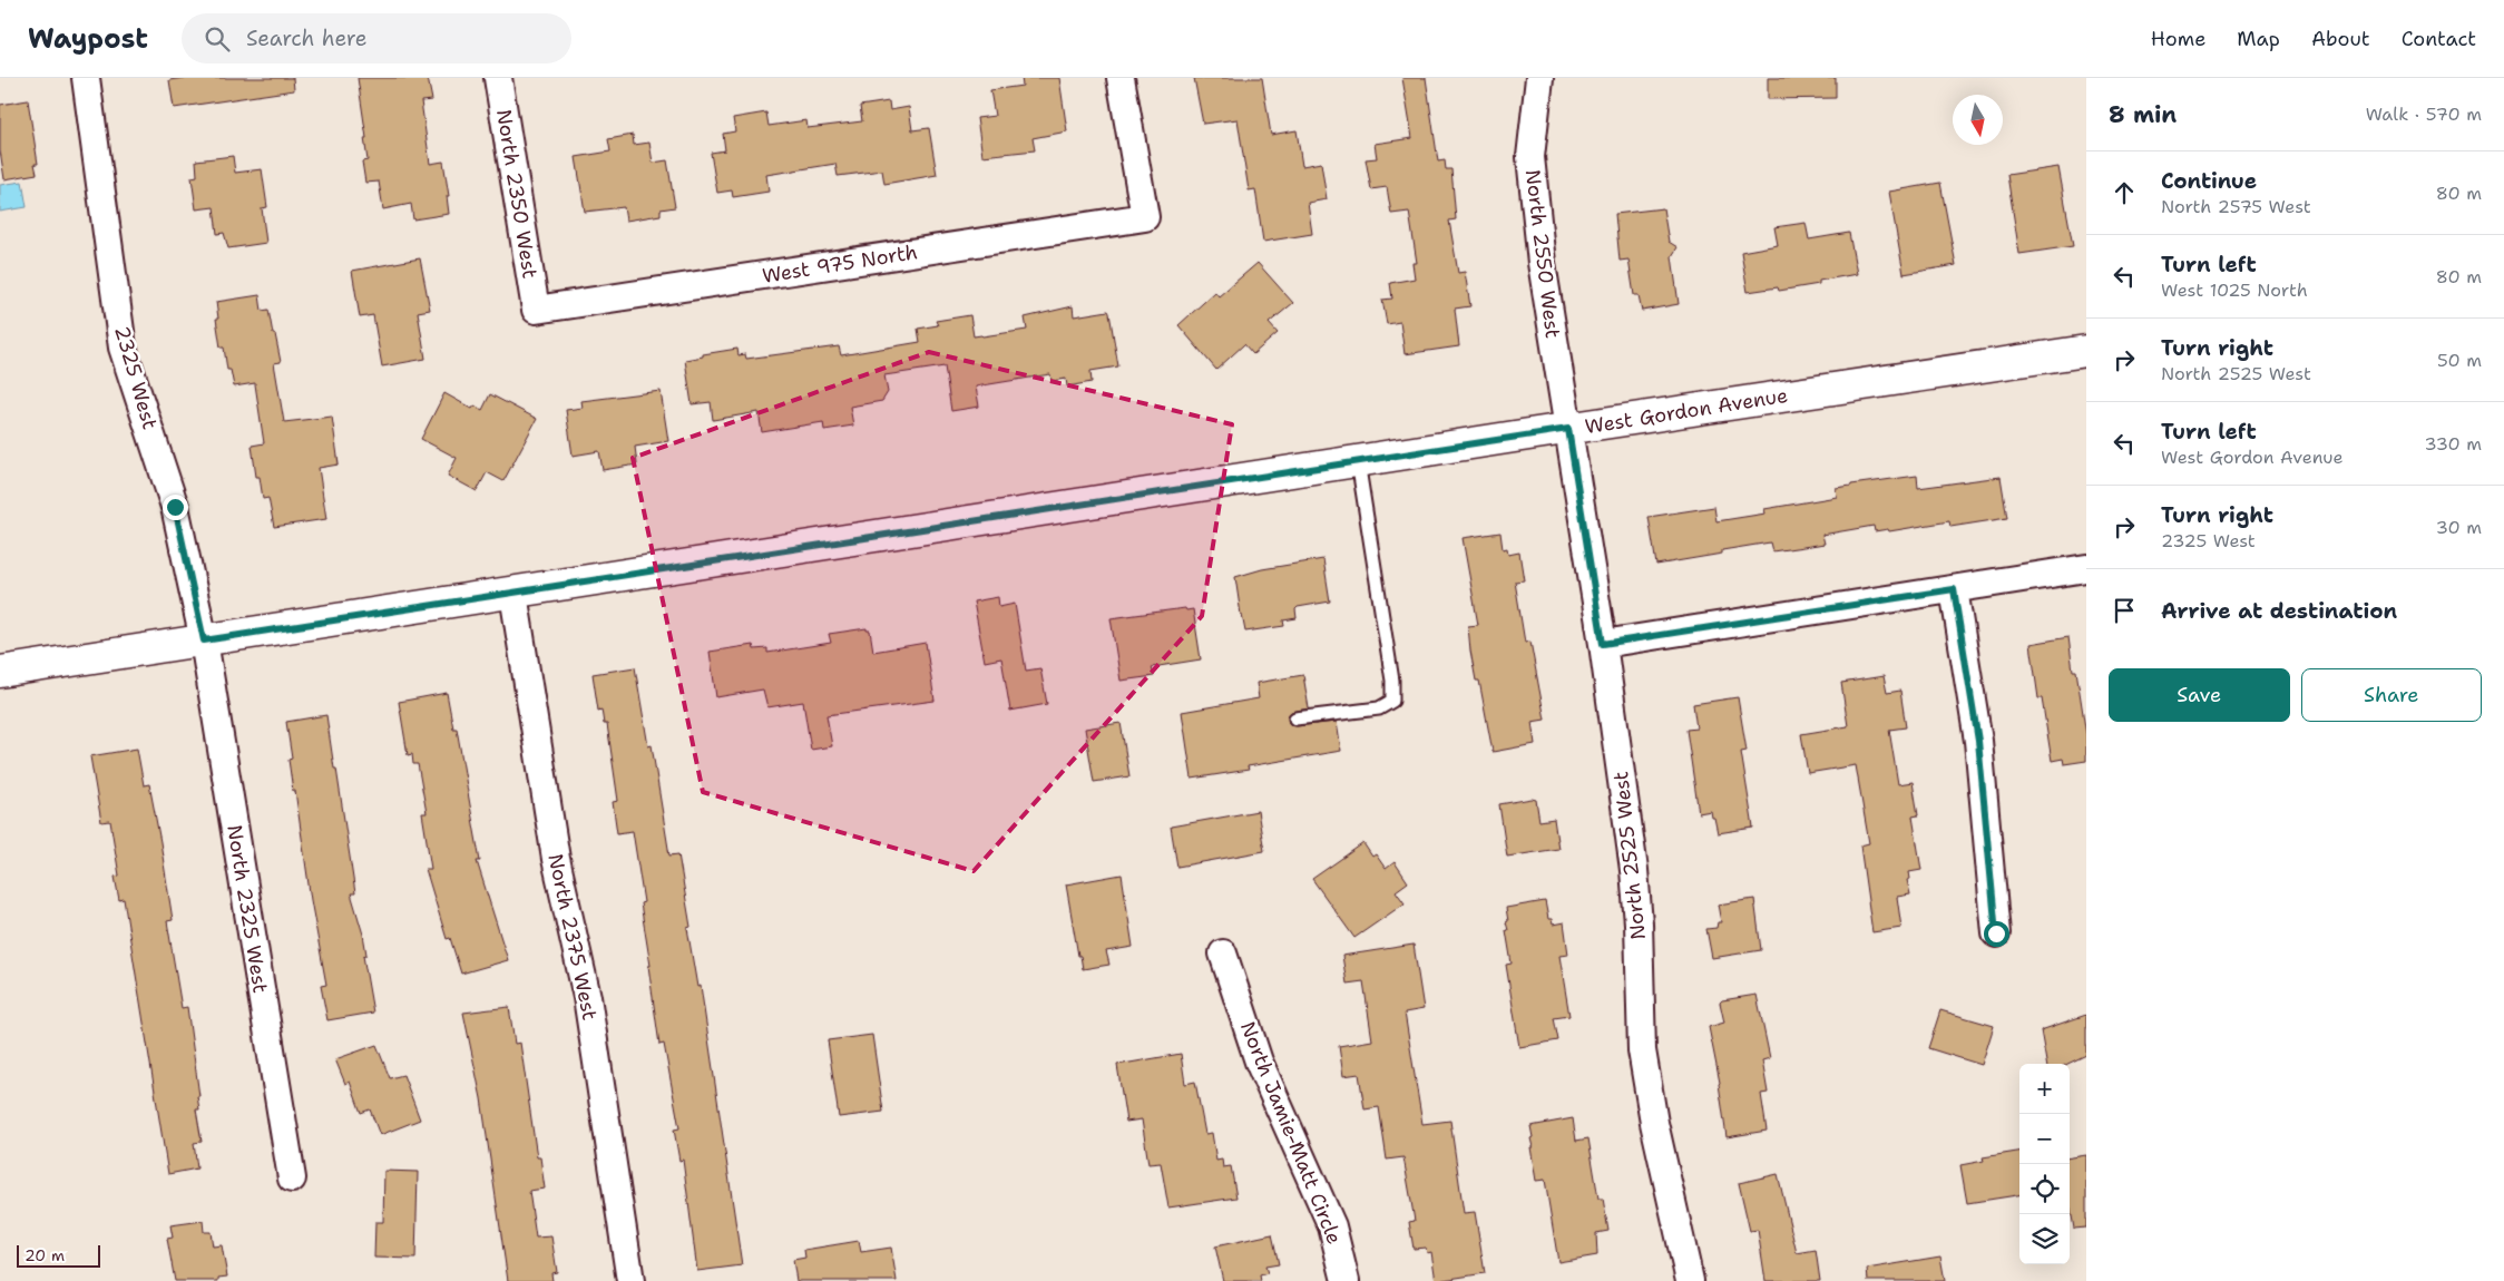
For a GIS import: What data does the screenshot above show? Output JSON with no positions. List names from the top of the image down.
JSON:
{
  "streets": {
    "main road": ["West Gordon Avenue"],
    "street": [
      "North 2350 West",
      "North 2550 West",
      "West 975 North",
      "2325 West",
      "North 2525 West",
      "North 2325 West",
      "North 2375 West",
      "North Jamie-Matt Circle"
    ]
  },
  "crossings": [
    ["North 2350 West", "West 975 North"],
    ["North 2550 West", "West Gordon Avenue"],
    ["North 2550 West", "North 2525 West"],
    ["2325 West", "West Gordon Avenue"],
    ["2325 West", "North 2325 West"],
    ["West Gordon Avenue", "North 2525 West"],
    ["West Gordon Avenue", "North 2325 West"],
    ["West Gordon Avenue", "North 2375 West"]
  ],
  "scale_bar": "20 m",
  "north": "bottom",
  "page": {
    "header": "Waypost",
    "search": "Search here",
    "nav": [
      "Home",
      "Map",
      "About",
      "Contact"
    ],
    "heading": ["8 min", "Walk · 570 m"],
    "list": [
      ["Continue", "North 2575 West", "80 m"],
      ["Turn left", "West 1025 North", "80 m"],
      ["Turn right", "North 2525 West", "50 m"],
      ["Turn left", "West Gordon Avenue", "330 m"],
      ["Turn right", "2325 West", "30 m"],
      "Arrive at destination"
    ],
    "buttons": ["Save", "Share"],
    "map_buttons": ["+", "−"],
    "scale": "20 m"
  }
}
